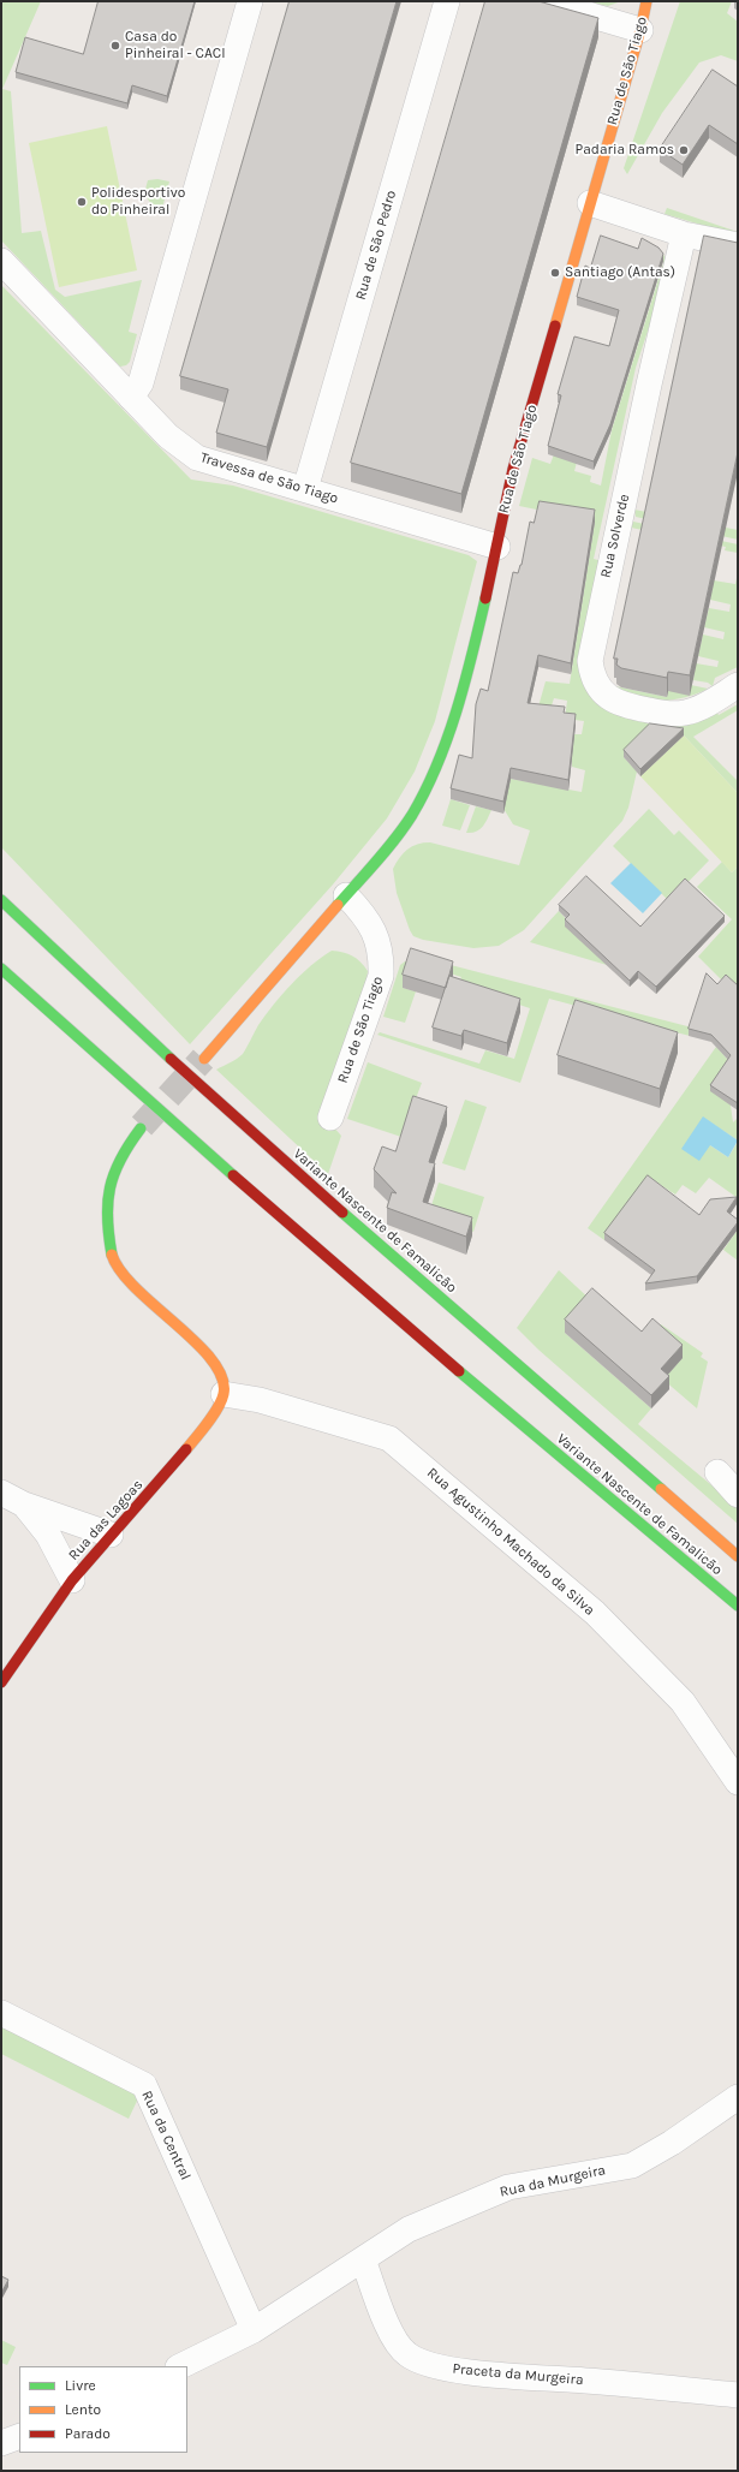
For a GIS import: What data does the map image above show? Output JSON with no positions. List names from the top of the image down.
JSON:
{
  "streets": {
    "main road": ["Rua de São Tiago", "Variante Nascente de Famalicão", "Rua das Lagoas"],
    "street": [
      "Rua de São Pedro",
      "Travessa de São Tiago",
      "Rua Solverde",
      "Rua Agustinho Machado da Silva",
      "Rua da Central",
      "Rua da Murgeira",
      "Praceta da Murgeira"
    ]
  },
  "crossings": [
    ["Rua de São Tiago", "Travessa de São Tiago"],
    ["Rua de São Pedro", "Travessa de São Tiago"],
    ["Rua das Lagoas", "Rua Agustinho Machado da Silva"],
    ["Rua da Central", "Rua da Murgeira"],
    ["Rua da Murgeira", "Praceta da Murgeira"]
  ],
  "places": [
    "Casa do Pinheiral - CACI",
    "Padaria Ramos",
    "Polidesportivo do Pinheiral",
    "Santiago (Antas)"
  ],
  "legend": ["Livre", "Lento", "Parado"]
}
